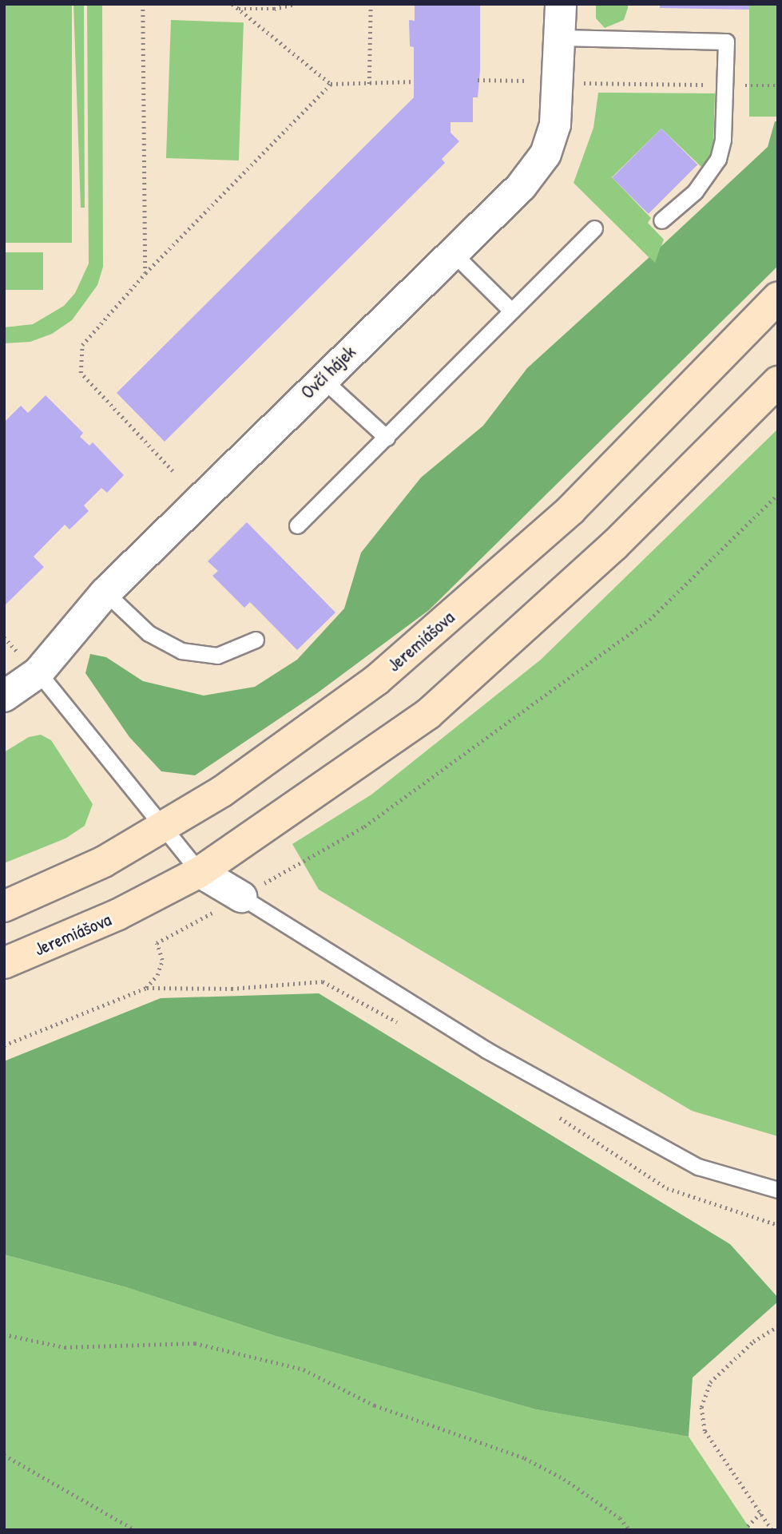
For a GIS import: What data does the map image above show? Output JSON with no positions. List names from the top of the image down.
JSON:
{
  "streets": {
    "main road": ["Jeremiášova"],
    "street": ["Ovčí hájek"]
  }
}
